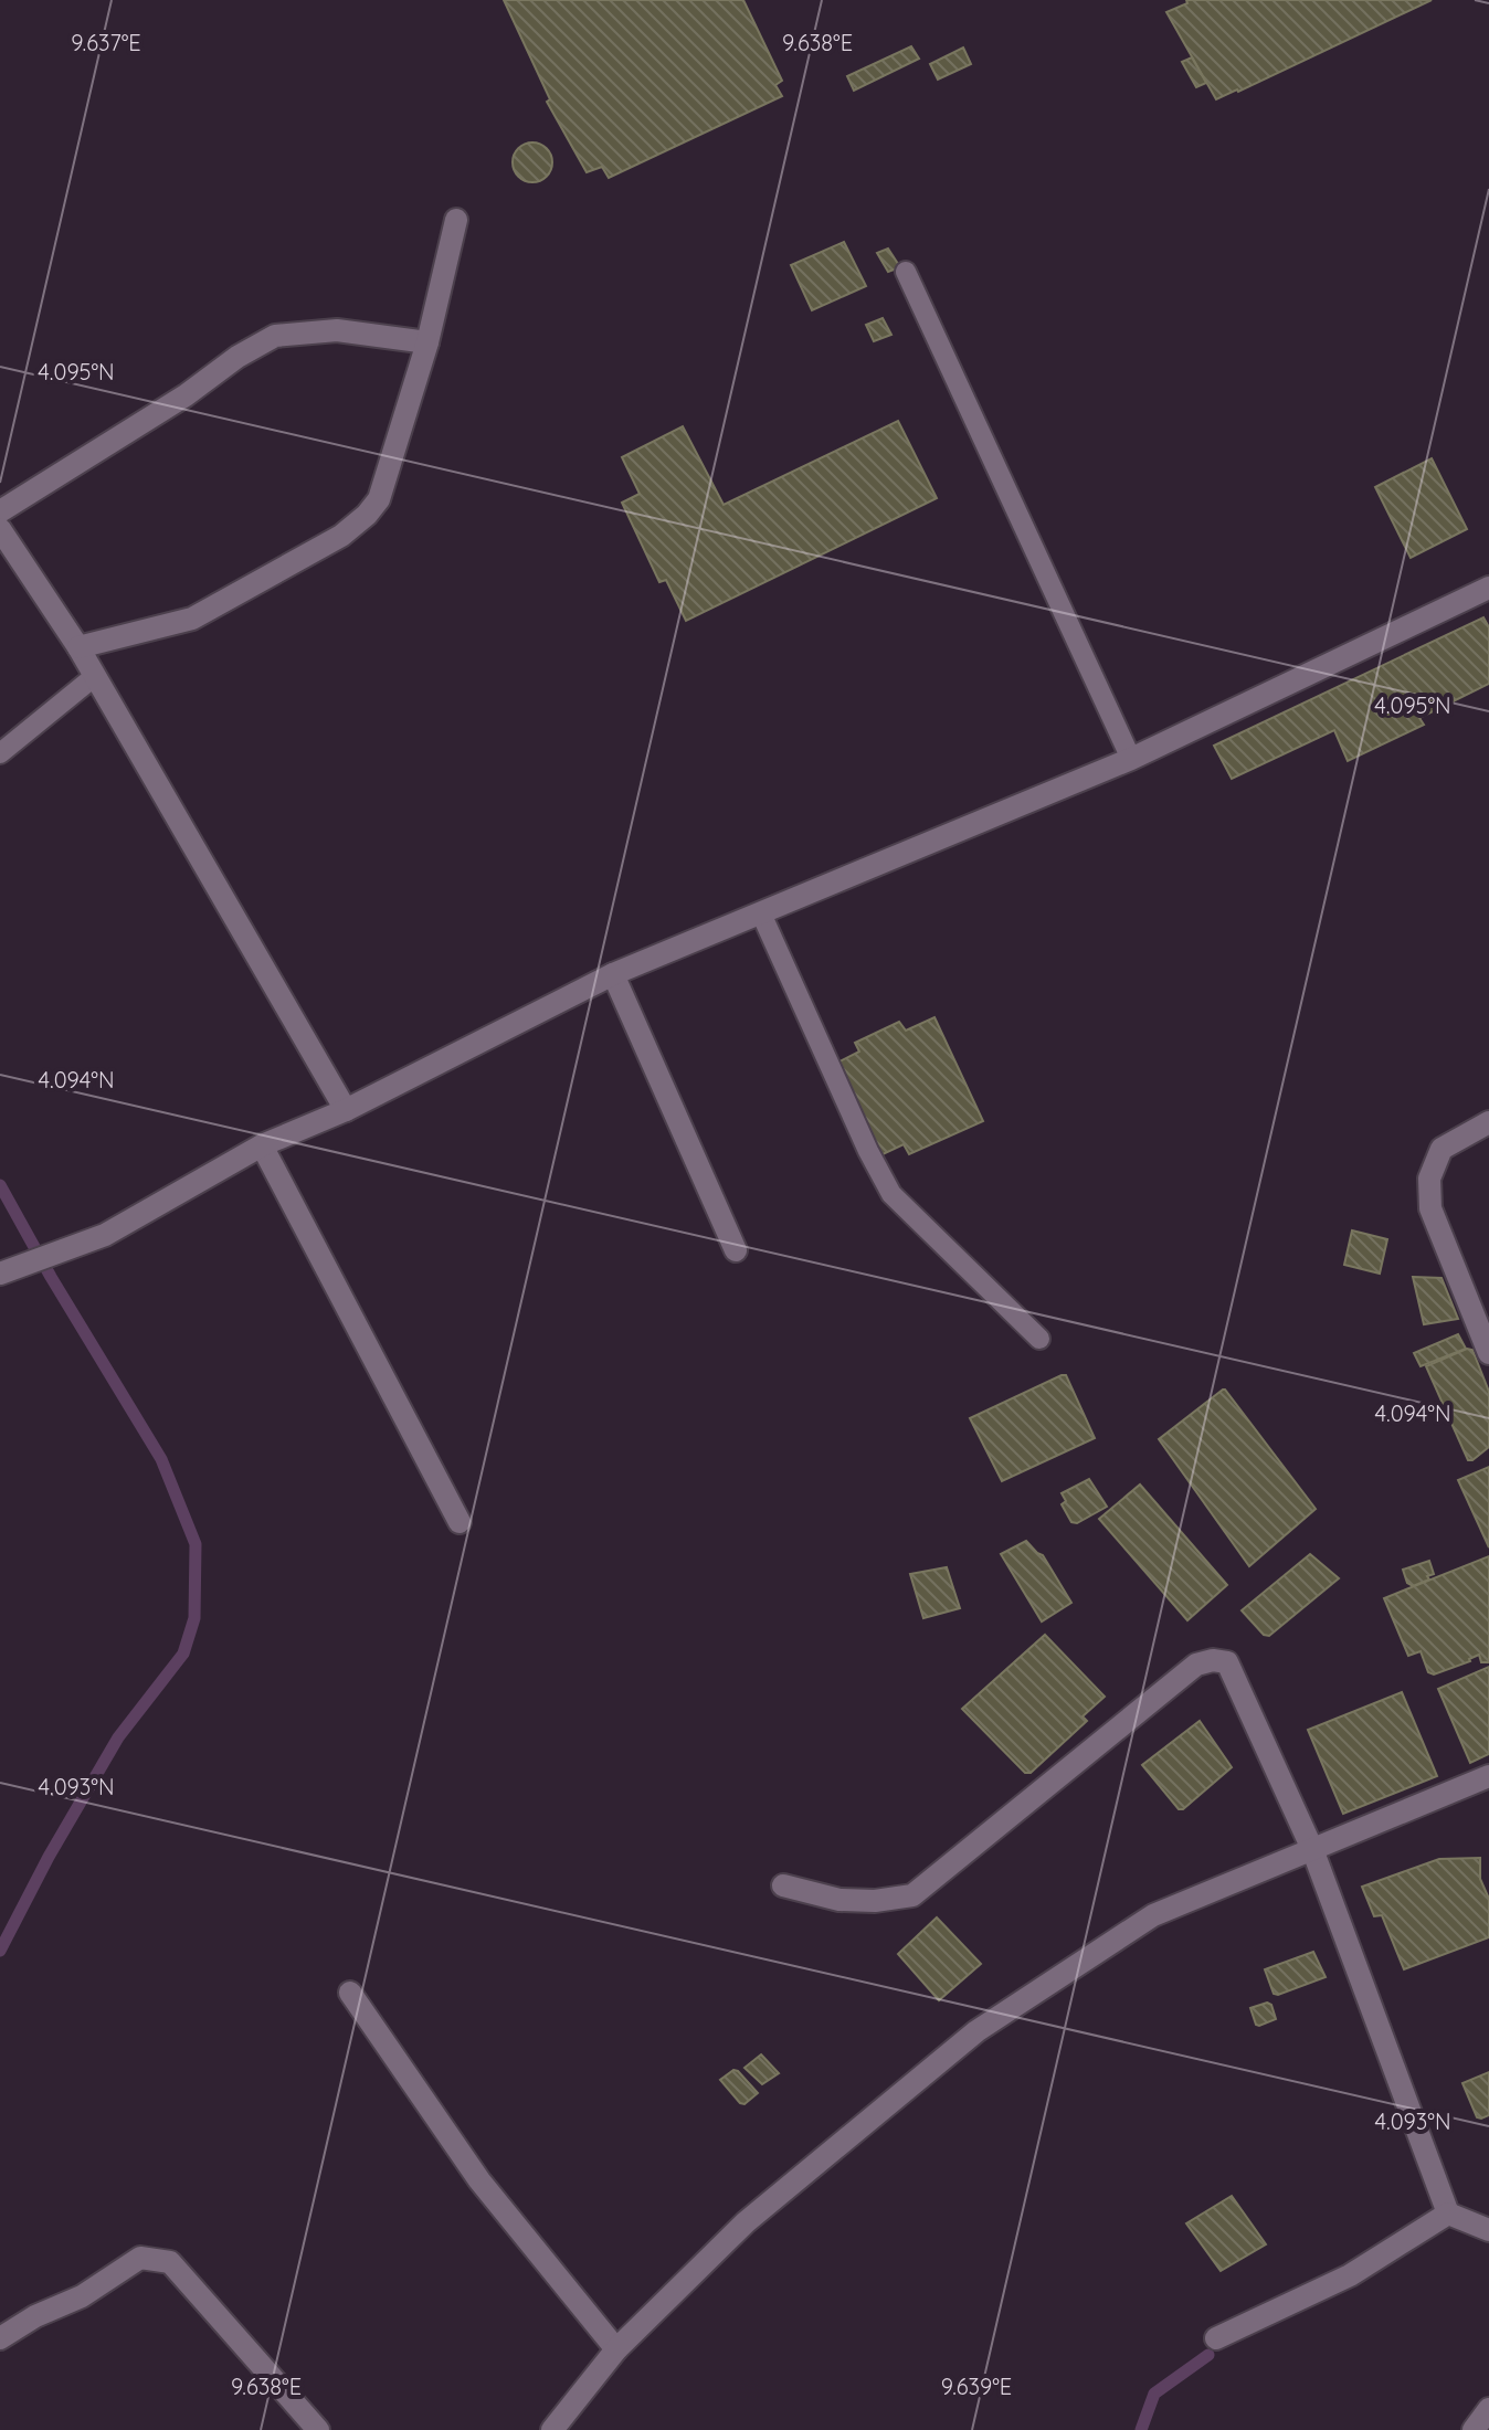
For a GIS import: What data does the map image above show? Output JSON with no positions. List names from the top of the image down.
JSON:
{
  "coordinates": [
    "9.637°E",
    "9.638°E",
    "4.095°N",
    "4.094°N",
    "4.093°N",
    "9.639°E"
  ]
}
